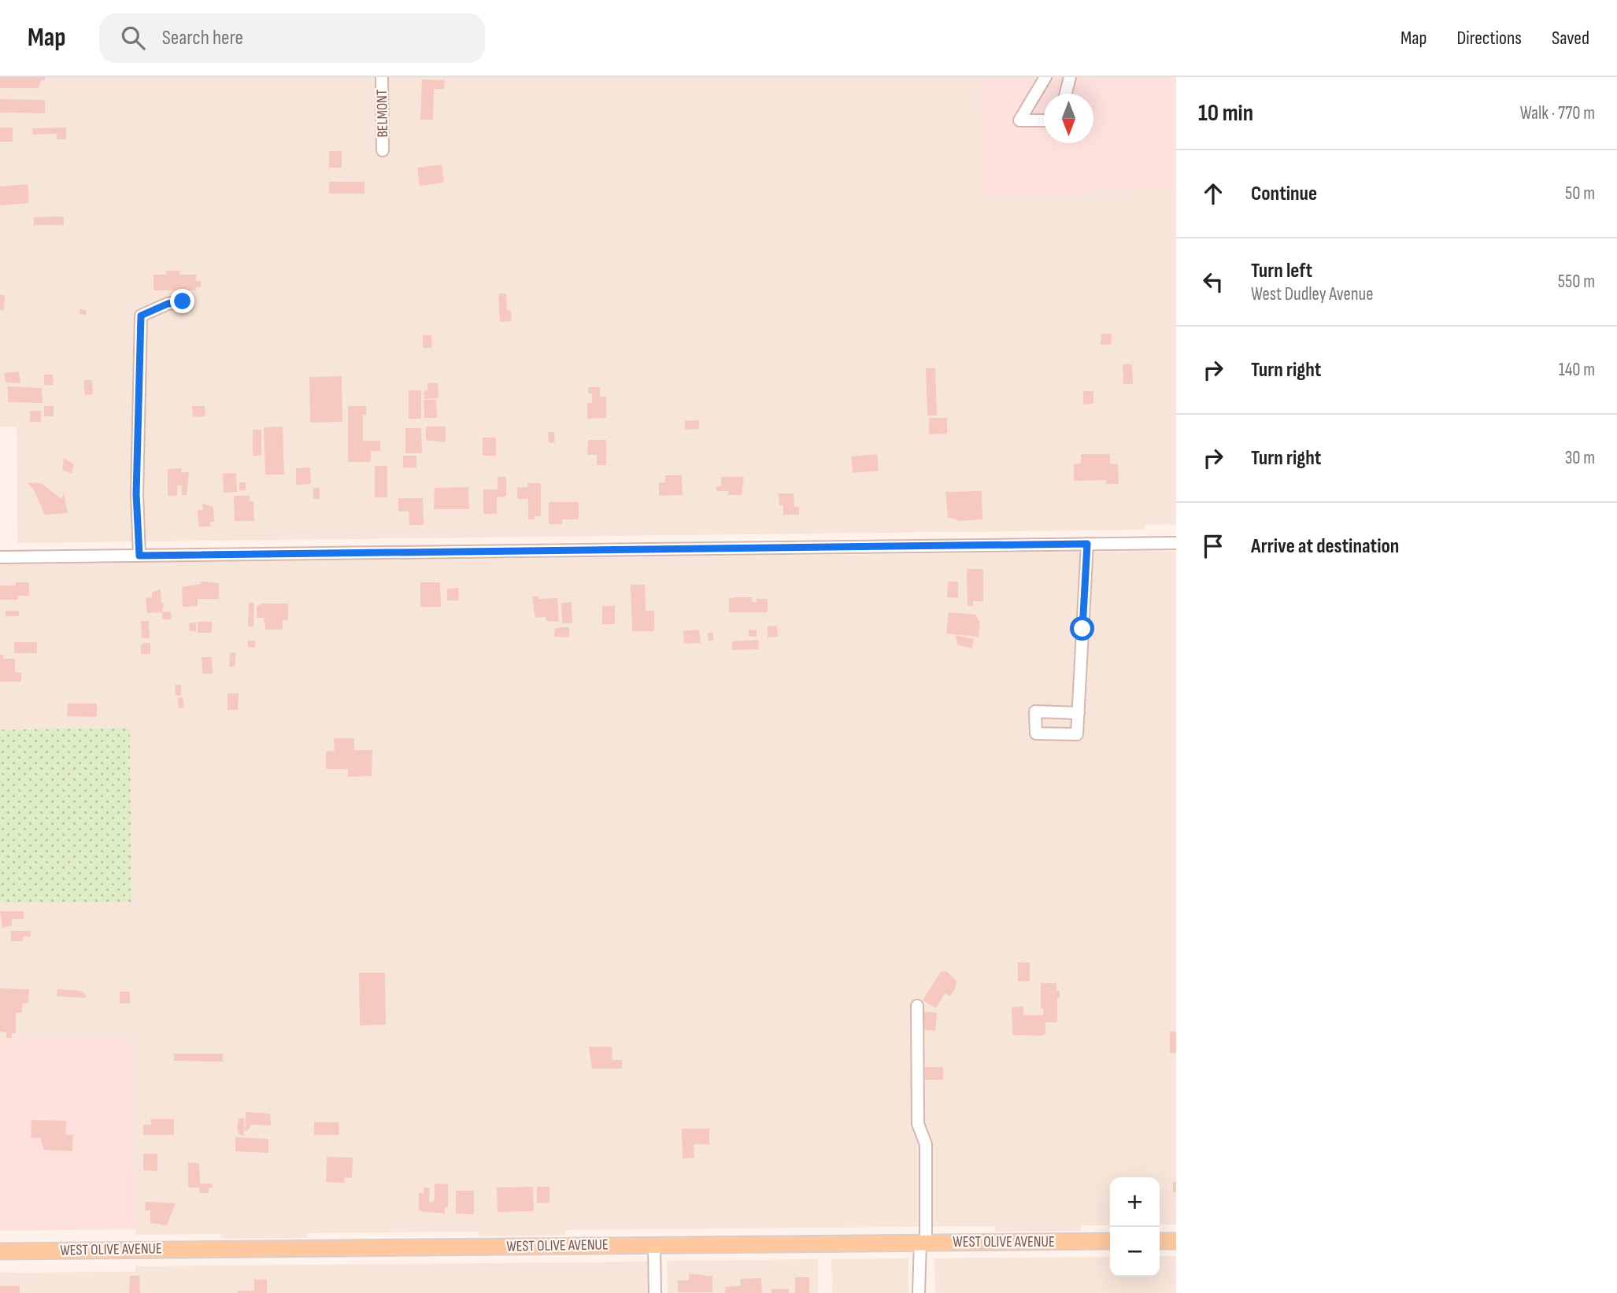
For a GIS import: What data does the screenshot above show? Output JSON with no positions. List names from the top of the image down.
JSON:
{
  "streets": {
    "main road": ["WEST OLIVE AVENUE"],
    "street": ["BELMONT"]
  },
  "north": "bottom",
  "page": {
    "header": "Map",
    "search": "Search here",
    "nav": ["Map", "Directions", "Saved"],
    "heading": ["10 min", "Walk · 770 m"],
    "list": [
      ["Continue", "50 m"],
      ["Turn left", "West Dudley Avenue", "550 m"],
      ["Turn right", "140 m"],
      ["Turn right", "30 m"],
      "Arrive at destination"
    ],
    "map_buttons": ["+", "−"]
  }
}
